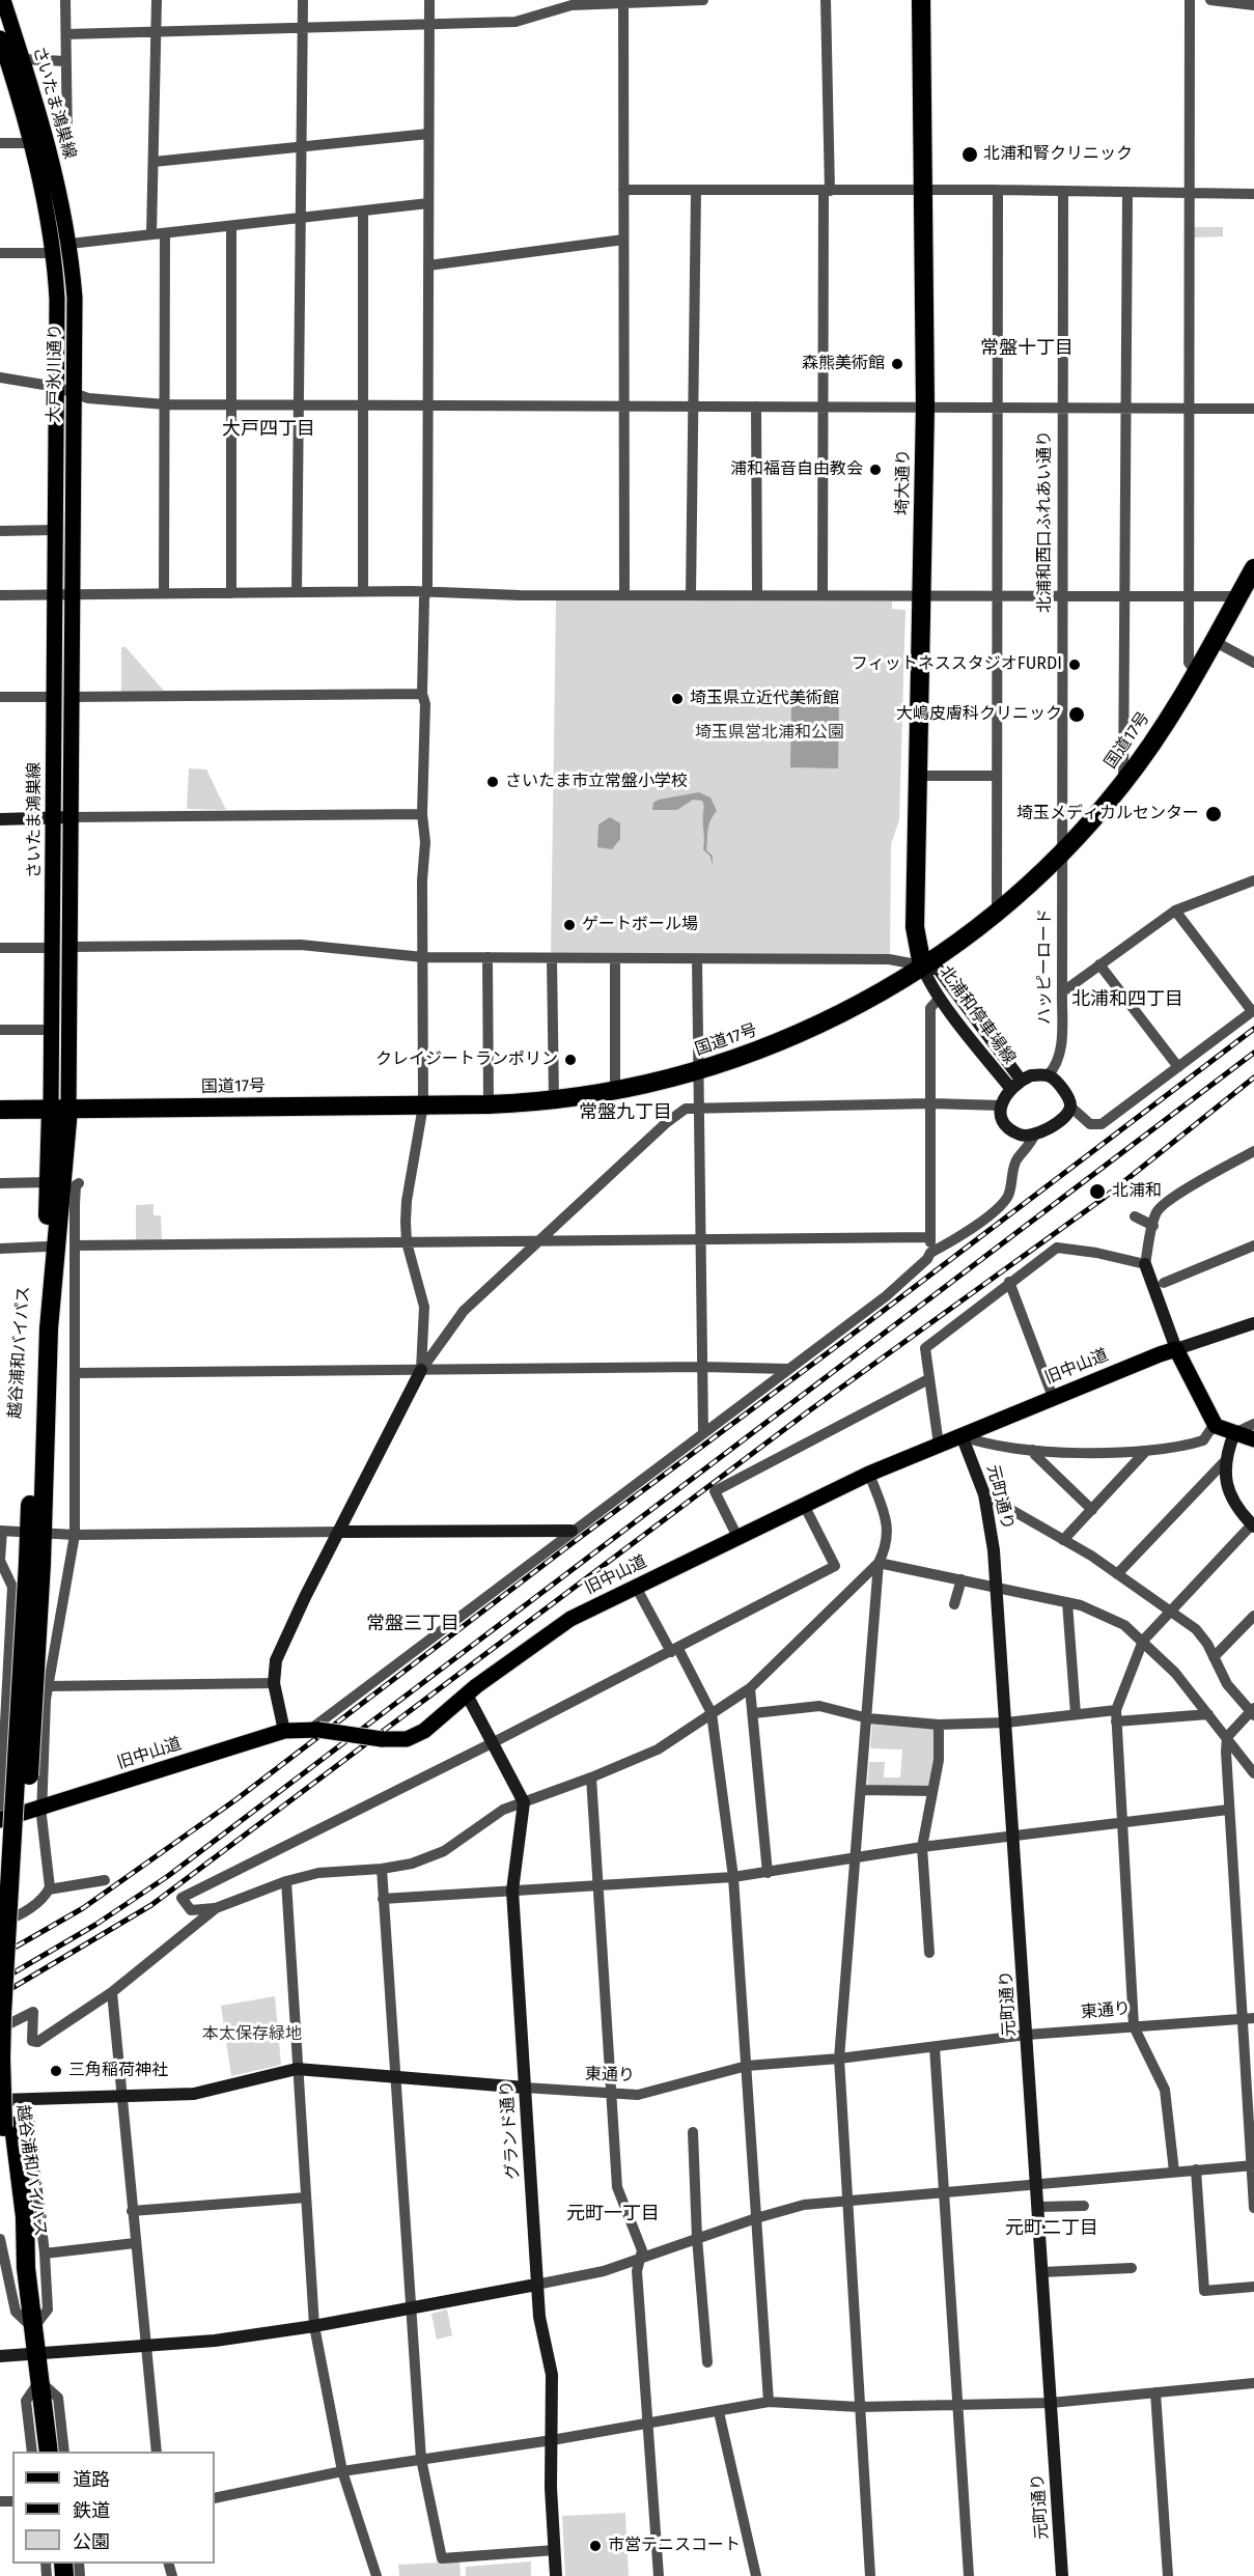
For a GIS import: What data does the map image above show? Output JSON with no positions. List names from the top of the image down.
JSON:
{
  "streets": {
    "highway": ["埼大通り", "国道17号", "越谷浦和バイパス"],
    "main road": ["さいたま鴻巣線", "大戸氷川通り", "旧中山道"],
    "street": [
      "北浦和西口ふれあい通り",
      "ハッピーロード",
      "北浦和停車場線",
      "元町通り",
      "東通り",
      "グランド通り"
    ]
  },
  "crossings": [
    ["さいたま鴻巣線", "大戸氷川通り"],
    ["さいたま鴻巣線", "国道17号"],
    ["さいたま鴻巣線", "越谷浦和バイパス"],
    ["埼大通り", "国道17号"],
    ["埼大通り", "北浦和停車場線"],
    ["北浦和西口ふれあい通り", "国道17号"],
    ["北浦和西口ふれあい通り", "ハッピーロード"],
    ["国道17号", "ハッピーロード"],
    ["国道17号", "北浦和停車場線"],
    ["国道17号", "越谷浦和バイパス"],
    ["ハッピーロード", "北浦和停車場線"],
    ["旧中山道", "元町通り"],
    ["元町通り", "東通り"],
    ["東通り", "グランド通り"]
  ],
  "districts": [
    "常盤十丁目",
    "大戸四丁目",
    "北浦和四丁目",
    "常盤九丁目",
    "常盤三丁目",
    "元町一丁目",
    "元町二丁目"
  ],
  "parks": ["埼玉県営北浦和公園", "本太保存緑地"],
  "places": [
    "北浦和腎クリニック",
    "森熊美術館",
    "浦和福音自由教会",
    "フィットネススタジオFURDI",
    "埼玉県立近代美術館",
    "大嶋皮膚科クリニック",
    "さいたま市立常盤小学校",
    "埼玉メディカルセンター",
    "ゲートボール場",
    "クレイジートランポリン",
    "北浦和",
    "三角稲荷神社",
    "市営テニスコート"
  ],
  "legend": ["道路", "鉄道", "公園"]
}
